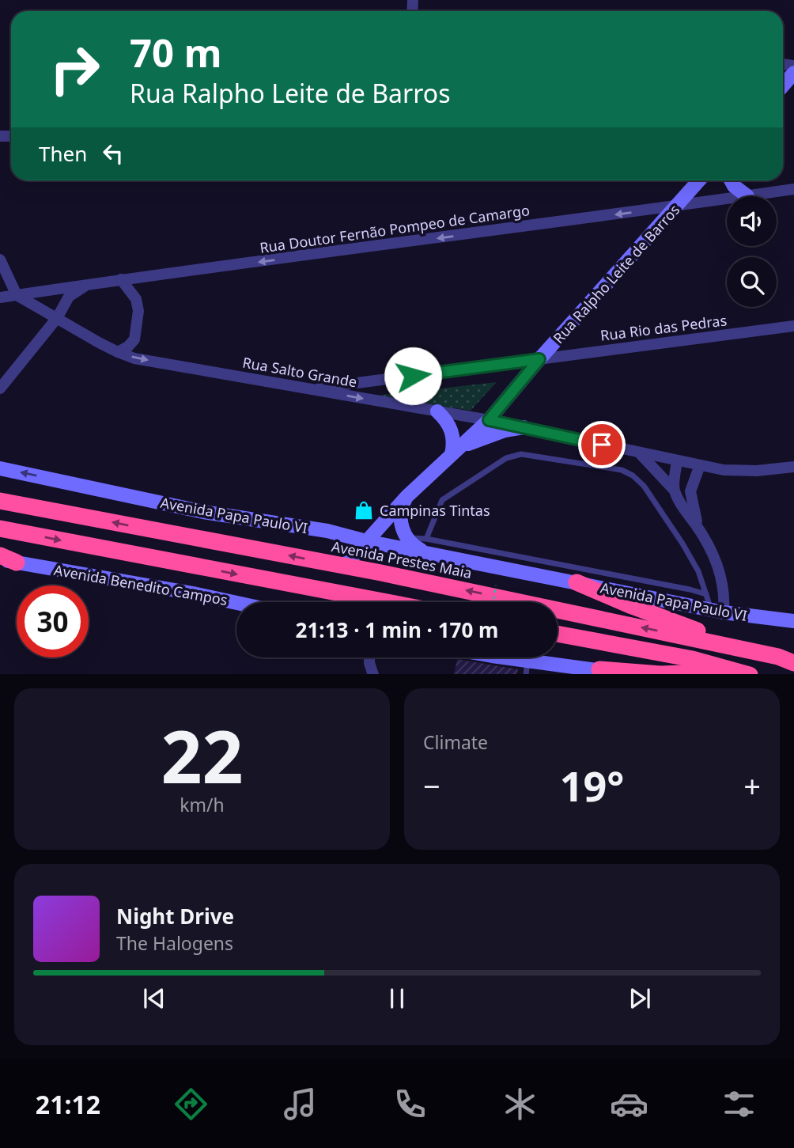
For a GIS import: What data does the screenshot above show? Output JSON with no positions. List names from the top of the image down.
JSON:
{
  "streets": {
    "highway": ["Avenida Prestes Maia"],
    "street": [
      "Rua Doutor Fernão Pompeo de Camargo",
      "Rua Ralpho Leite de Barros",
      "Rua Rio das Pedras",
      "Rua Salto Grande",
      "Avenida Papa Paulo VI",
      "Avenida Benedito Campos"
    ]
  },
  "crossings": [
    ["Rua Doutor Fernão Pompeo de Camargo", "Rua Ralpho Leite de Barros"],
    ["Rua Doutor Fernão Pompeo de Camargo", "Rua Salto Grande"],
    ["Rua Ralpho Leite de Barros", "Rua Rio das Pedras"],
    ["Rua Ralpho Leite de Barros", "Rua Salto Grande"],
    ["Rua Ralpho Leite de Barros", "Avenida Papa Paulo VI"],
    ["Rua Ralpho Leite de Barros", "Avenida Prestes Maia"],
    ["Rua Rio das Pedras", "Rua Salto Grande"]
  ],
  "one_way": ["Rua Doutor Fernão Pompeo de Camargo", "Rua Salto Grande", "Avenida Papa Paulo VI"],
  "places": {
    "shop": ["Campinas Tintas"]
  },
  "page": {
    "turn": ["70 m", "Rua Ralpho Leite de Barros"],
    "then": "Then",
    "limit": "30",
    "trip": "21:13 · 1 min · 170 m",
    "tile": [
      ["22", "km/h"],
      "Climate"
    ],
    "heat": ["−", "19°", "+"],
    "song": ["Night Drive", "The Halogens"],
    "tabs": "21:12"
  }
}
